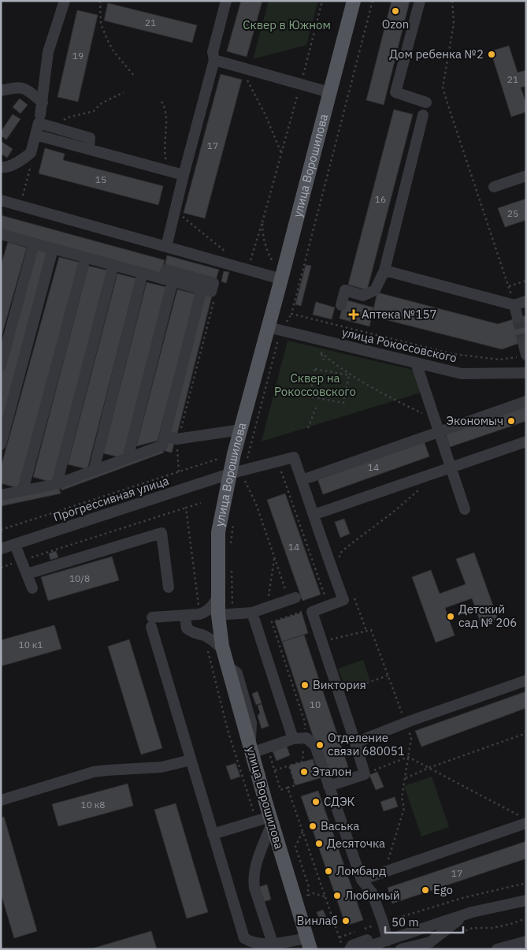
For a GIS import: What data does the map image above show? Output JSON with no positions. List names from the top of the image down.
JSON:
{
  "streets": {
    "main road": ["улица Ворошилова"],
    "street": ["улица Рокоссовского", "Прогрессивная улица"]
  },
  "crossings": [
    ["улица Ворошилова", "улица Рокоссовского"],
    ["улица Ворошилова", "Прогрессивная улица"]
  ],
  "parks": ["Сквер в Южном", "Сквер на Рокоссовского"],
  "places": {
    "other": [
      "Ozon",
      "Дом ребенка №2",
      "Экономыч",
      "Детский сад № 206",
      "Виктория",
      "Отделение связи 680051",
      "Эталон",
      "СДЭК",
      "Васька",
      "Десяточка",
      "Ломбард",
      "Ego",
      "Любимый",
      "Винлаб"
    ],
    "health": ["Аптека №157"]
  },
  "house_numbers": [
    "21",
    "19",
    "21",
    "17",
    "15",
    "16",
    "25",
    "14",
    "14",
    "10/8",
    "10 к1",
    "10",
    "10 к8",
    "17"
  ],
  "scale_bar": "50 m"
}
